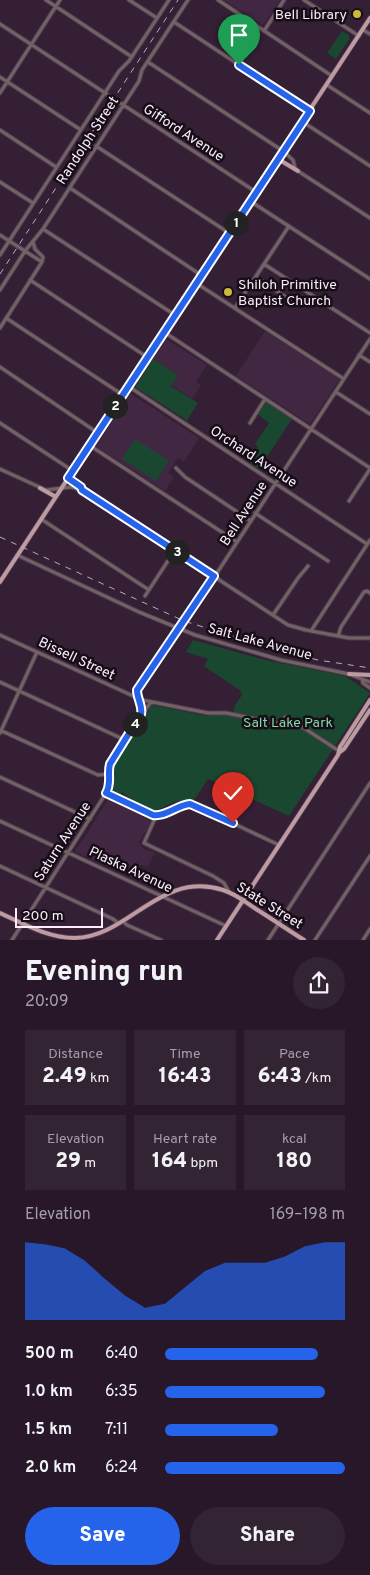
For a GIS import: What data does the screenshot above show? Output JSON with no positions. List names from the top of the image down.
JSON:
{
  "streets": {
    "main road": ["State Street"],
    "street": [
      "Gifford Avenue",
      "Randolph Street",
      "Orchard Avenue",
      "Bell Avenue",
      "Salt Lake Avenue",
      "Bissell Street",
      "Saturn Avenue",
      "Plaska Avenue"
    ]
  },
  "crossings": [
    ["Gifford Avenue", "Randolph Street"],
    ["Orchard Avenue", "Bell Avenue"],
    ["Bell Avenue", "Salt Lake Avenue"],
    ["Bell Avenue", "Bissell Street"],
    ["Bissell Street", "Saturn Avenue"],
    ["Saturn Avenue", "Plaska Avenue"],
    ["Saturn Avenue", "State Street"],
    ["Plaska Avenue", "State Street"]
  ],
  "parks": ["Salt Lake Park"],
  "places": ["Bell Library", "Shiloh Primitive Baptist Church"],
  "scale_bar": "200 m",
  "page": {
    "pins": [
      "1",
      "2",
      "3",
      "4"
    ],
    "scale": "200 m",
    "heading": ["Evening run", "20:09"],
    "stats": [
      ["Distance", "2.49 km"],
      ["Time", "16:43"],
      ["Pace", "6:43 /km"],
      ["Elevation", "29 m"],
      ["Heart rate", "164 bpm"],
      ["kcal", "180"]
    ],
    "chart": ["Elevation", "169–198 m"],
    "list": [
      {
        "name": "500 m",
        "note": "6:40"
      },
      {
        "name": "1.0 km",
        "note": "6:35"
      },
      {
        "name": "1.5 km",
        "note": "7:11"
      },
      {
        "name": "2.0 km",
        "note": "6:24"
      }
    ],
    "buttons": ["Save", "Share"]
  }
}
